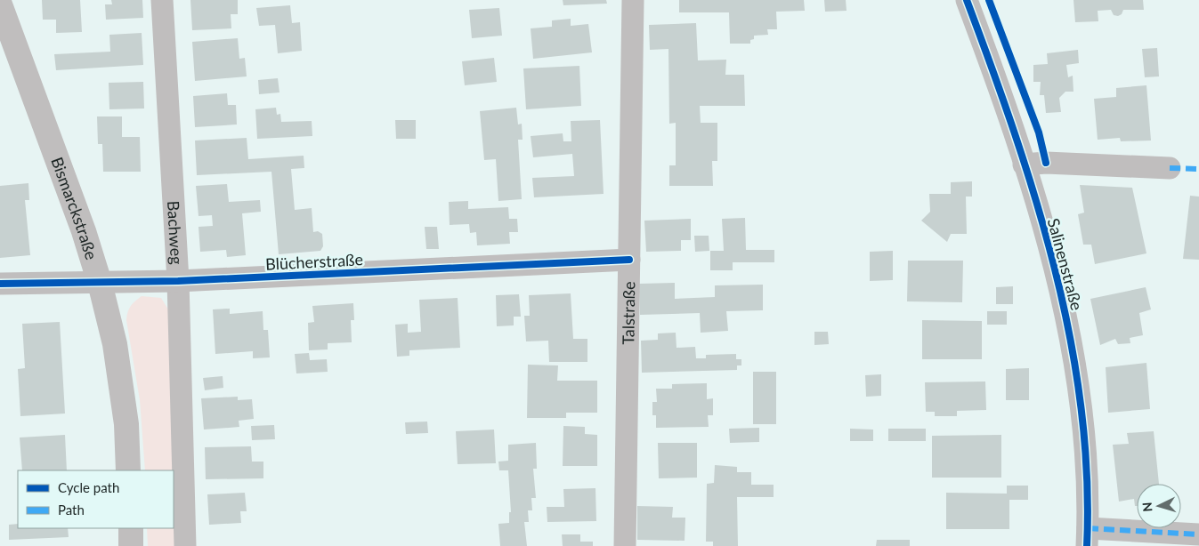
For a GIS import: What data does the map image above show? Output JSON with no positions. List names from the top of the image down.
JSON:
{
  "streets": {
    "street": [
      "Bismarckstraße",
      "Bachweg",
      "Blücherstraße",
      "Salinenstraße",
      "Talstraße"
    ]
  },
  "crossings": [
    ["Bismarckstraße", "Blücherstraße"],
    ["Bachweg", "Blücherstraße"],
    ["Blücherstraße", "Talstraße"]
  ],
  "legend": ["Cycle path", "Path"],
  "north": "left"
}
